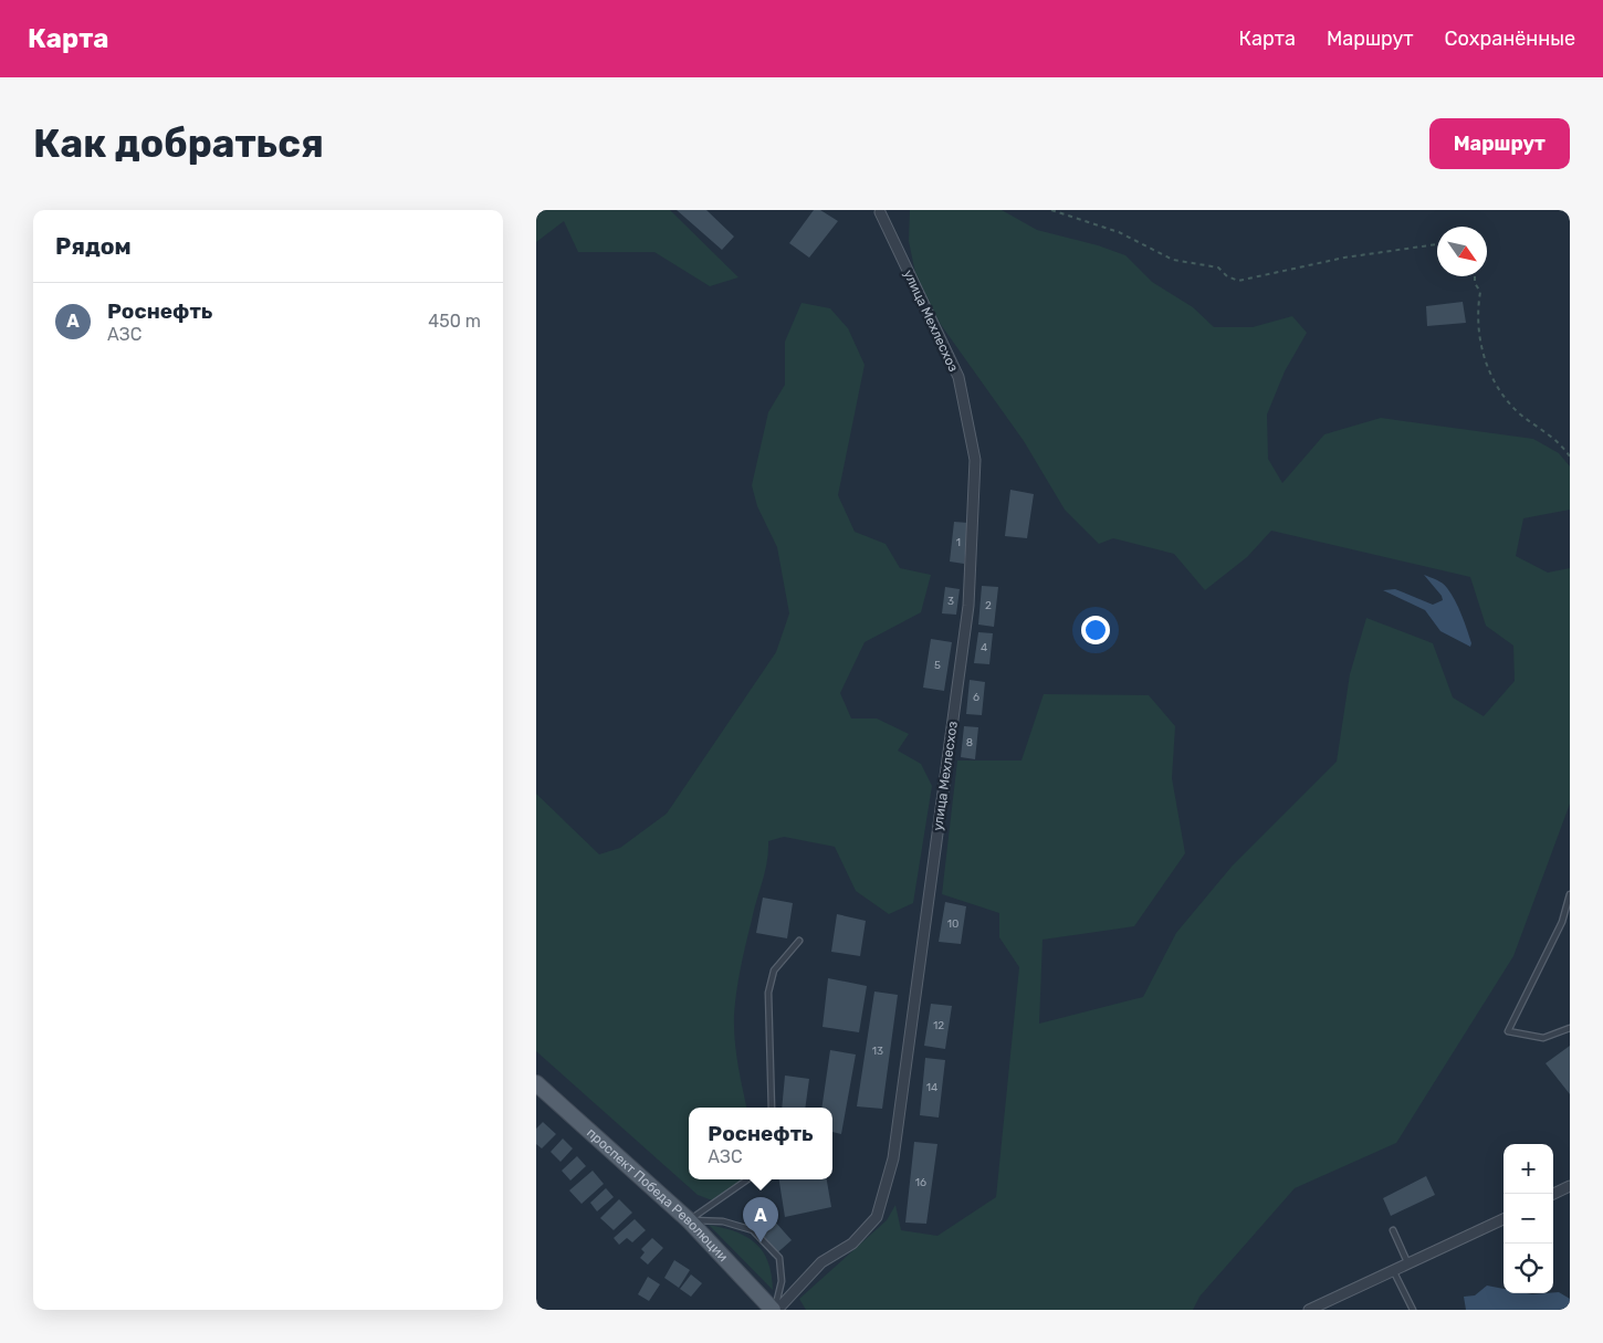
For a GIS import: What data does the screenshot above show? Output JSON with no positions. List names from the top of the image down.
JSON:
{
  "streets": {
    "main road": ["проспект Победа Революции"],
    "street": ["улица Мехлесхоз"]
  },
  "crossings": [
    ["улица Мехлесхоз", "проспект Победа Революции"]
  ],
  "house_numbers": [
    "1",
    "3",
    "2",
    "4",
    "5",
    "6",
    "8",
    "10",
    "12",
    "13",
    "14",
    "16"
  ],
  "north": "bottom right",
  "page": {
    "header": "Карта",
    "nav": ["Карта", "Маршрут", "Сохранённые"],
    "buttons": "Маршрут",
    "title": "Как добраться",
    "heading": "Рядом",
    "list": [
      {
        "mark": "A",
        "name": "Роснефть",
        "note": "АЗС",
        "value": "450 m"
      }
    ],
    "popup": ["Роснефть", "АЗС"],
    "map_buttons": ["+", "−"],
    "pins": "A"
  }
}
